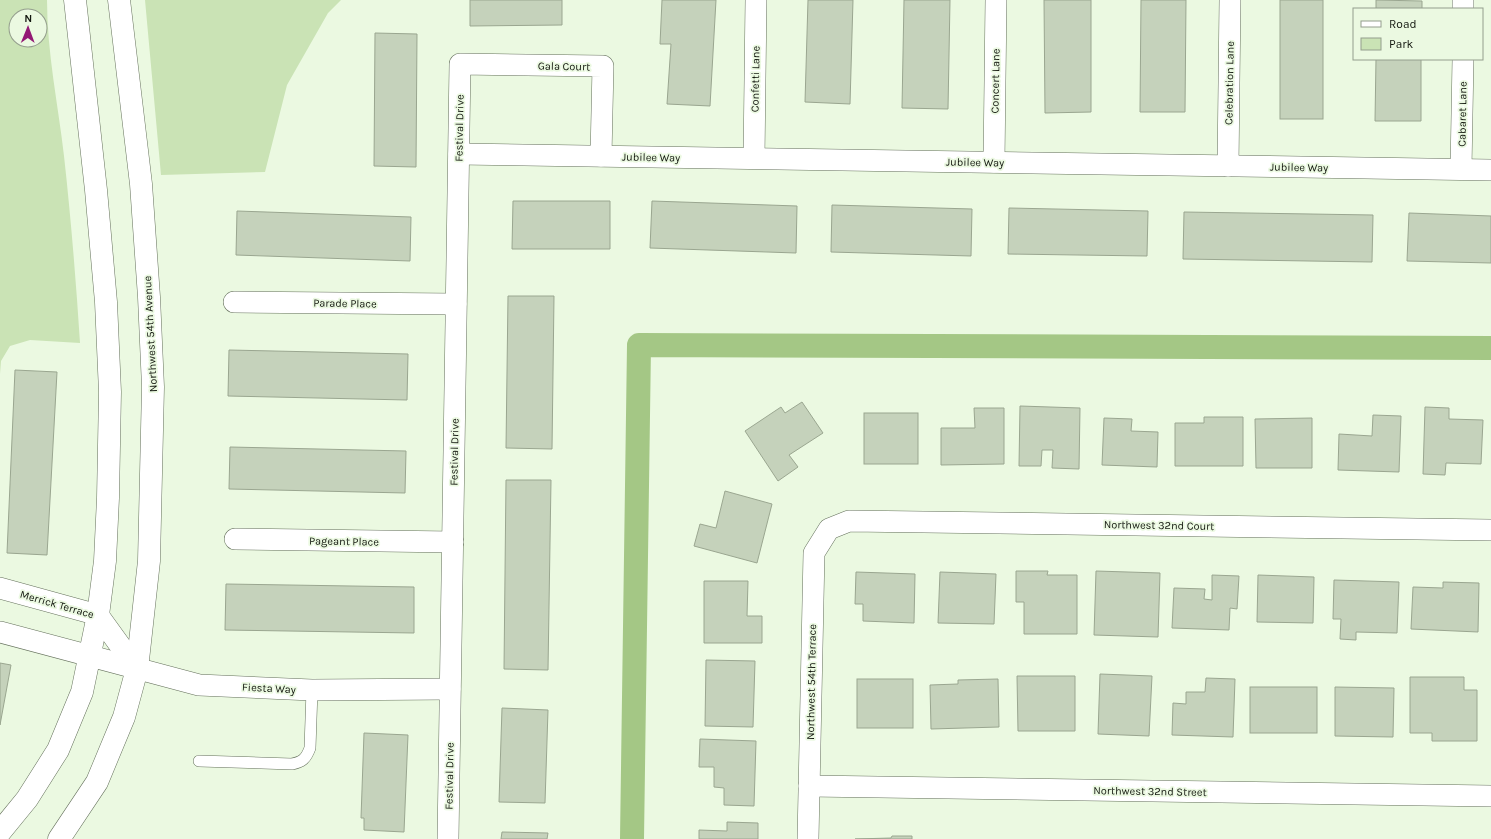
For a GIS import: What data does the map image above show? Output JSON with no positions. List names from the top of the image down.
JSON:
{
  "streets": {
    "street": [
      "Gala Court",
      "Confetti Lane",
      "Concert Lane",
      "Celebration Lane",
      "Cabaret Lane",
      "Festival Drive",
      "Jubilee Way",
      "Parade Place",
      "Northwest 54th Avenue",
      "Northwest 32nd Court",
      "Pageant Place",
      "Merrick Terrace",
      "Northwest 54th Terrace",
      "Fiesta Way",
      "Northwest 32nd Street"
    ]
  },
  "crossings": [
    ["Gala Court", "Festival Drive"],
    ["Gala Court", "Jubilee Way"],
    ["Confetti Lane", "Jubilee Way"],
    ["Concert Lane", "Jubilee Way"],
    ["Celebration Lane", "Jubilee Way"],
    ["Cabaret Lane", "Jubilee Way"],
    ["Festival Drive", "Jubilee Way"],
    ["Festival Drive", "Parade Place"],
    ["Festival Drive", "Pageant Place"],
    ["Festival Drive", "Fiesta Way"],
    ["Northwest 54th Avenue", "Merrick Terrace"],
    ["Northwest 54th Avenue", "Fiesta Way"],
    ["Northwest 32nd Court", "Northwest 54th Terrace"],
    ["Merrick Terrace", "Fiesta Way"],
    ["Northwest 54th Terrace", "Northwest 32nd Street"]
  ],
  "legend": ["Road", "Park"],
  "north": "top"
}
